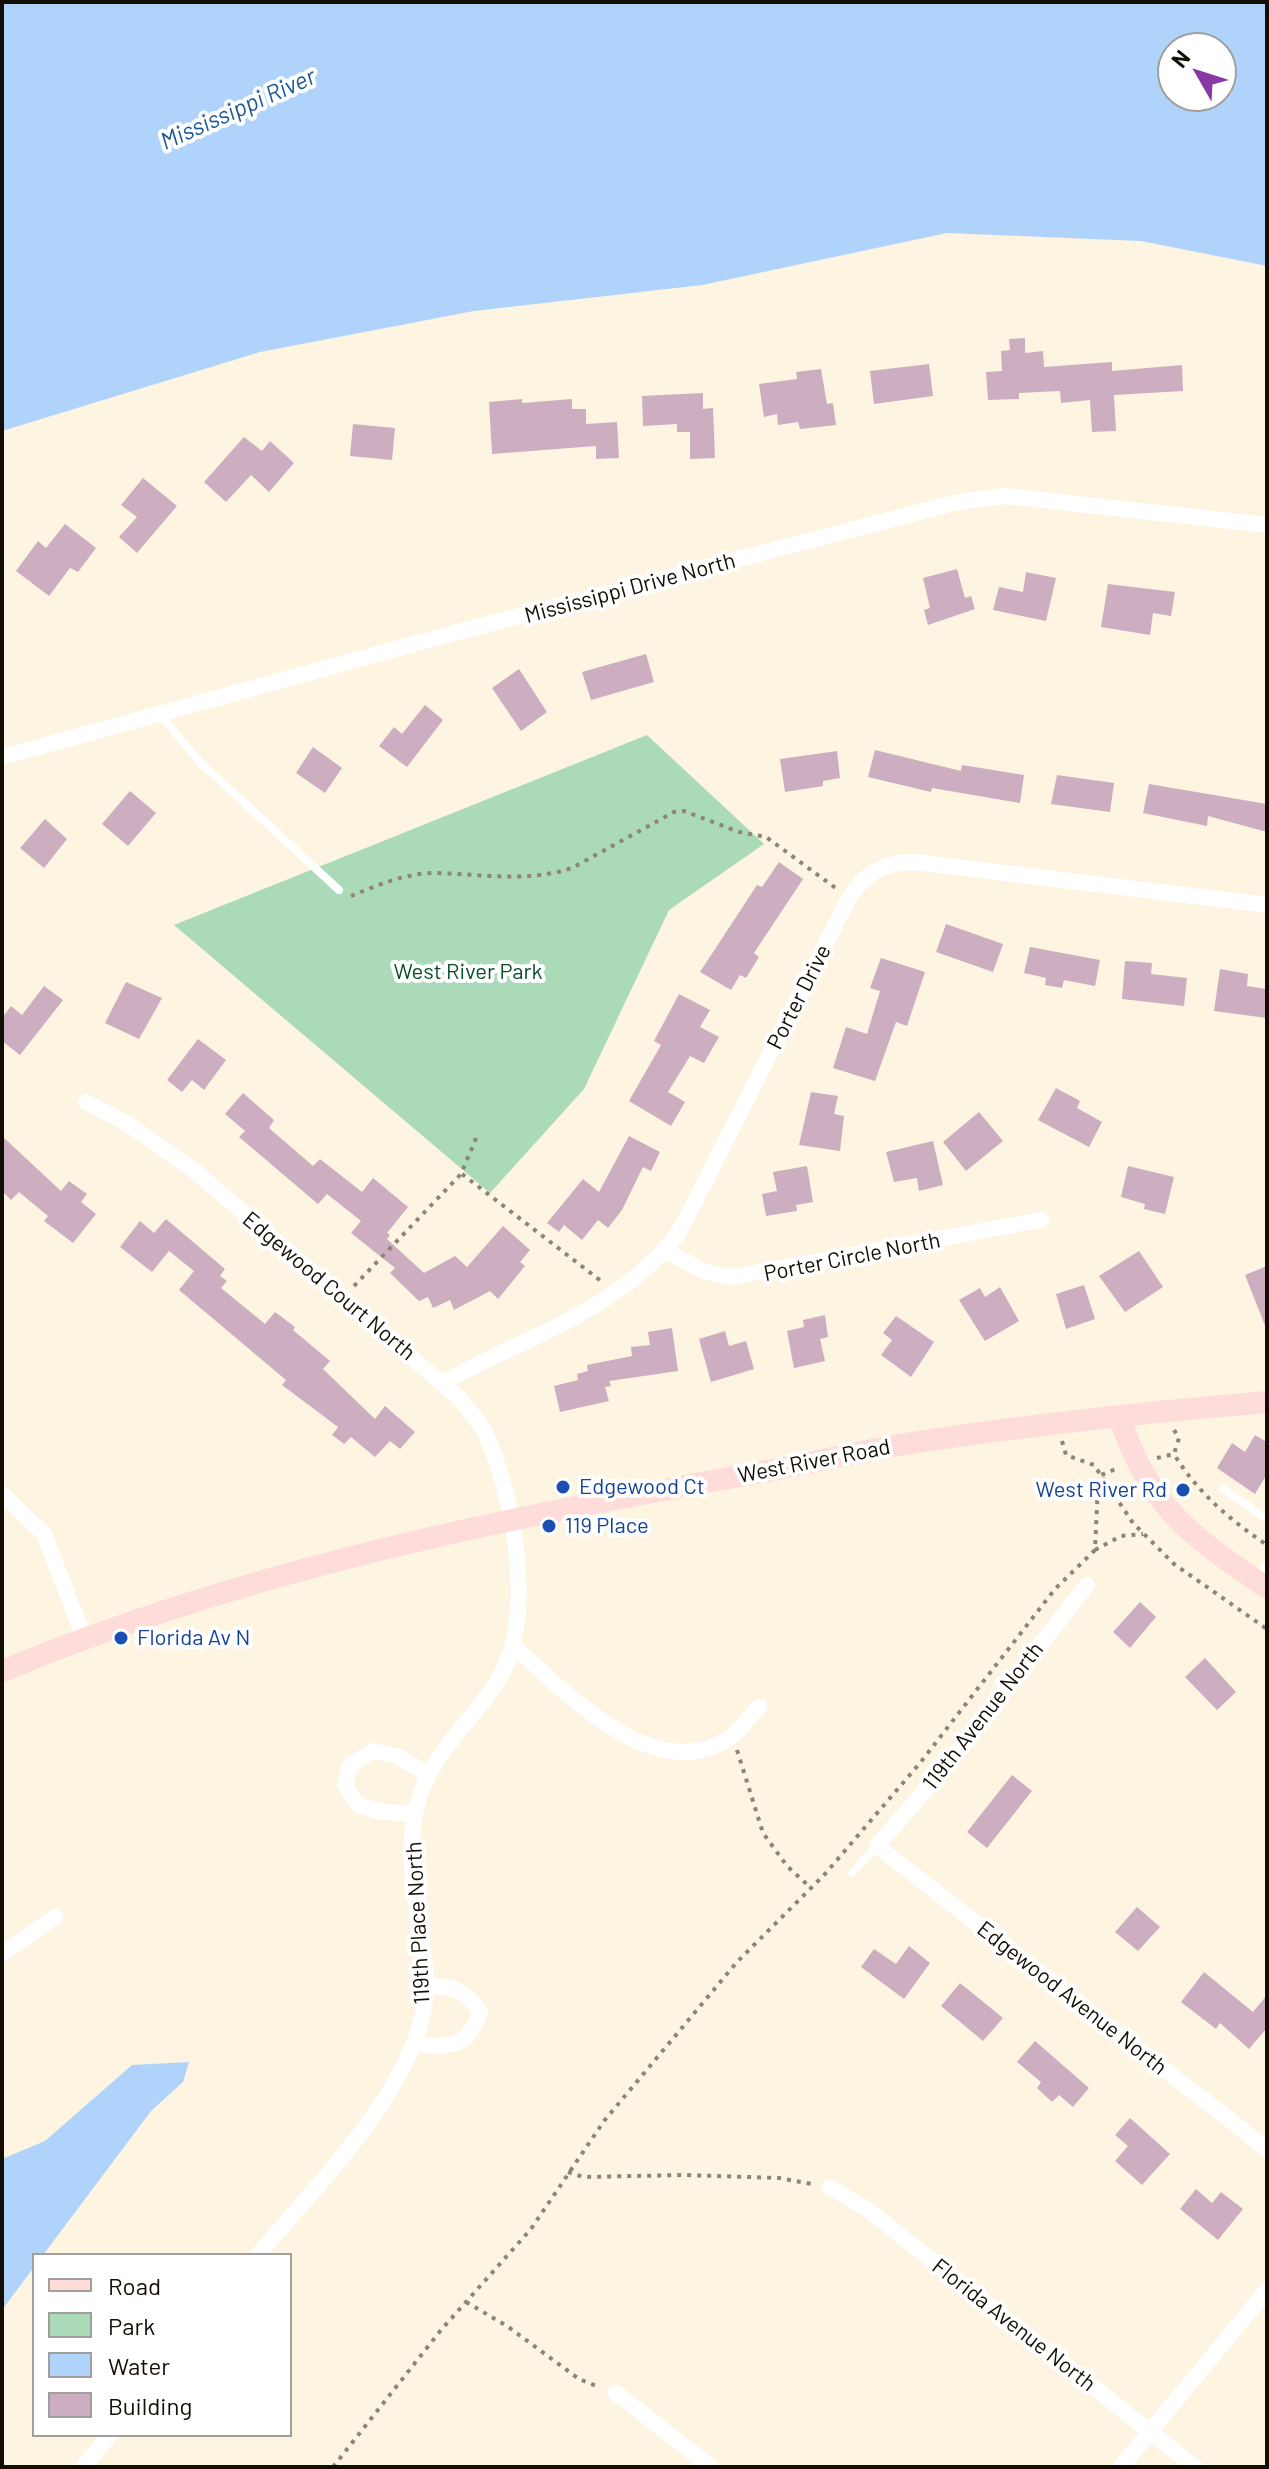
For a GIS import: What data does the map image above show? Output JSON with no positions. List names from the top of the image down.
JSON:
{
  "streets": {
    "main road": ["West River Road"],
    "street": [
      "Mississippi Drive North",
      "Porter Drive",
      "Porter Circle North",
      "Edgewood Court North",
      "119th Avenue North",
      "119th Place North",
      "Edgewood Avenue North",
      "Florida Avenue North"
    ]
  },
  "crossings": [
    ["Porter Drive", "Porter Circle North"],
    ["Porter Drive", "Edgewood Court North"],
    ["Edgewood Court North", "West River Road"],
    ["Edgewood Court North", "119th Place North"],
    ["West River Road", "119th Place North"],
    ["119th Avenue North", "Edgewood Avenue North"]
  ],
  "water": ["Mississippi River"],
  "parks": ["West River Park"],
  "places": [
    "Edgewood Ct",
    "West River Rd",
    "119 Place",
    "Florida Av N"
  ],
  "legend": [
    "Road",
    "Park",
    "Water",
    "Building"
  ],
  "north": "top left"
}
